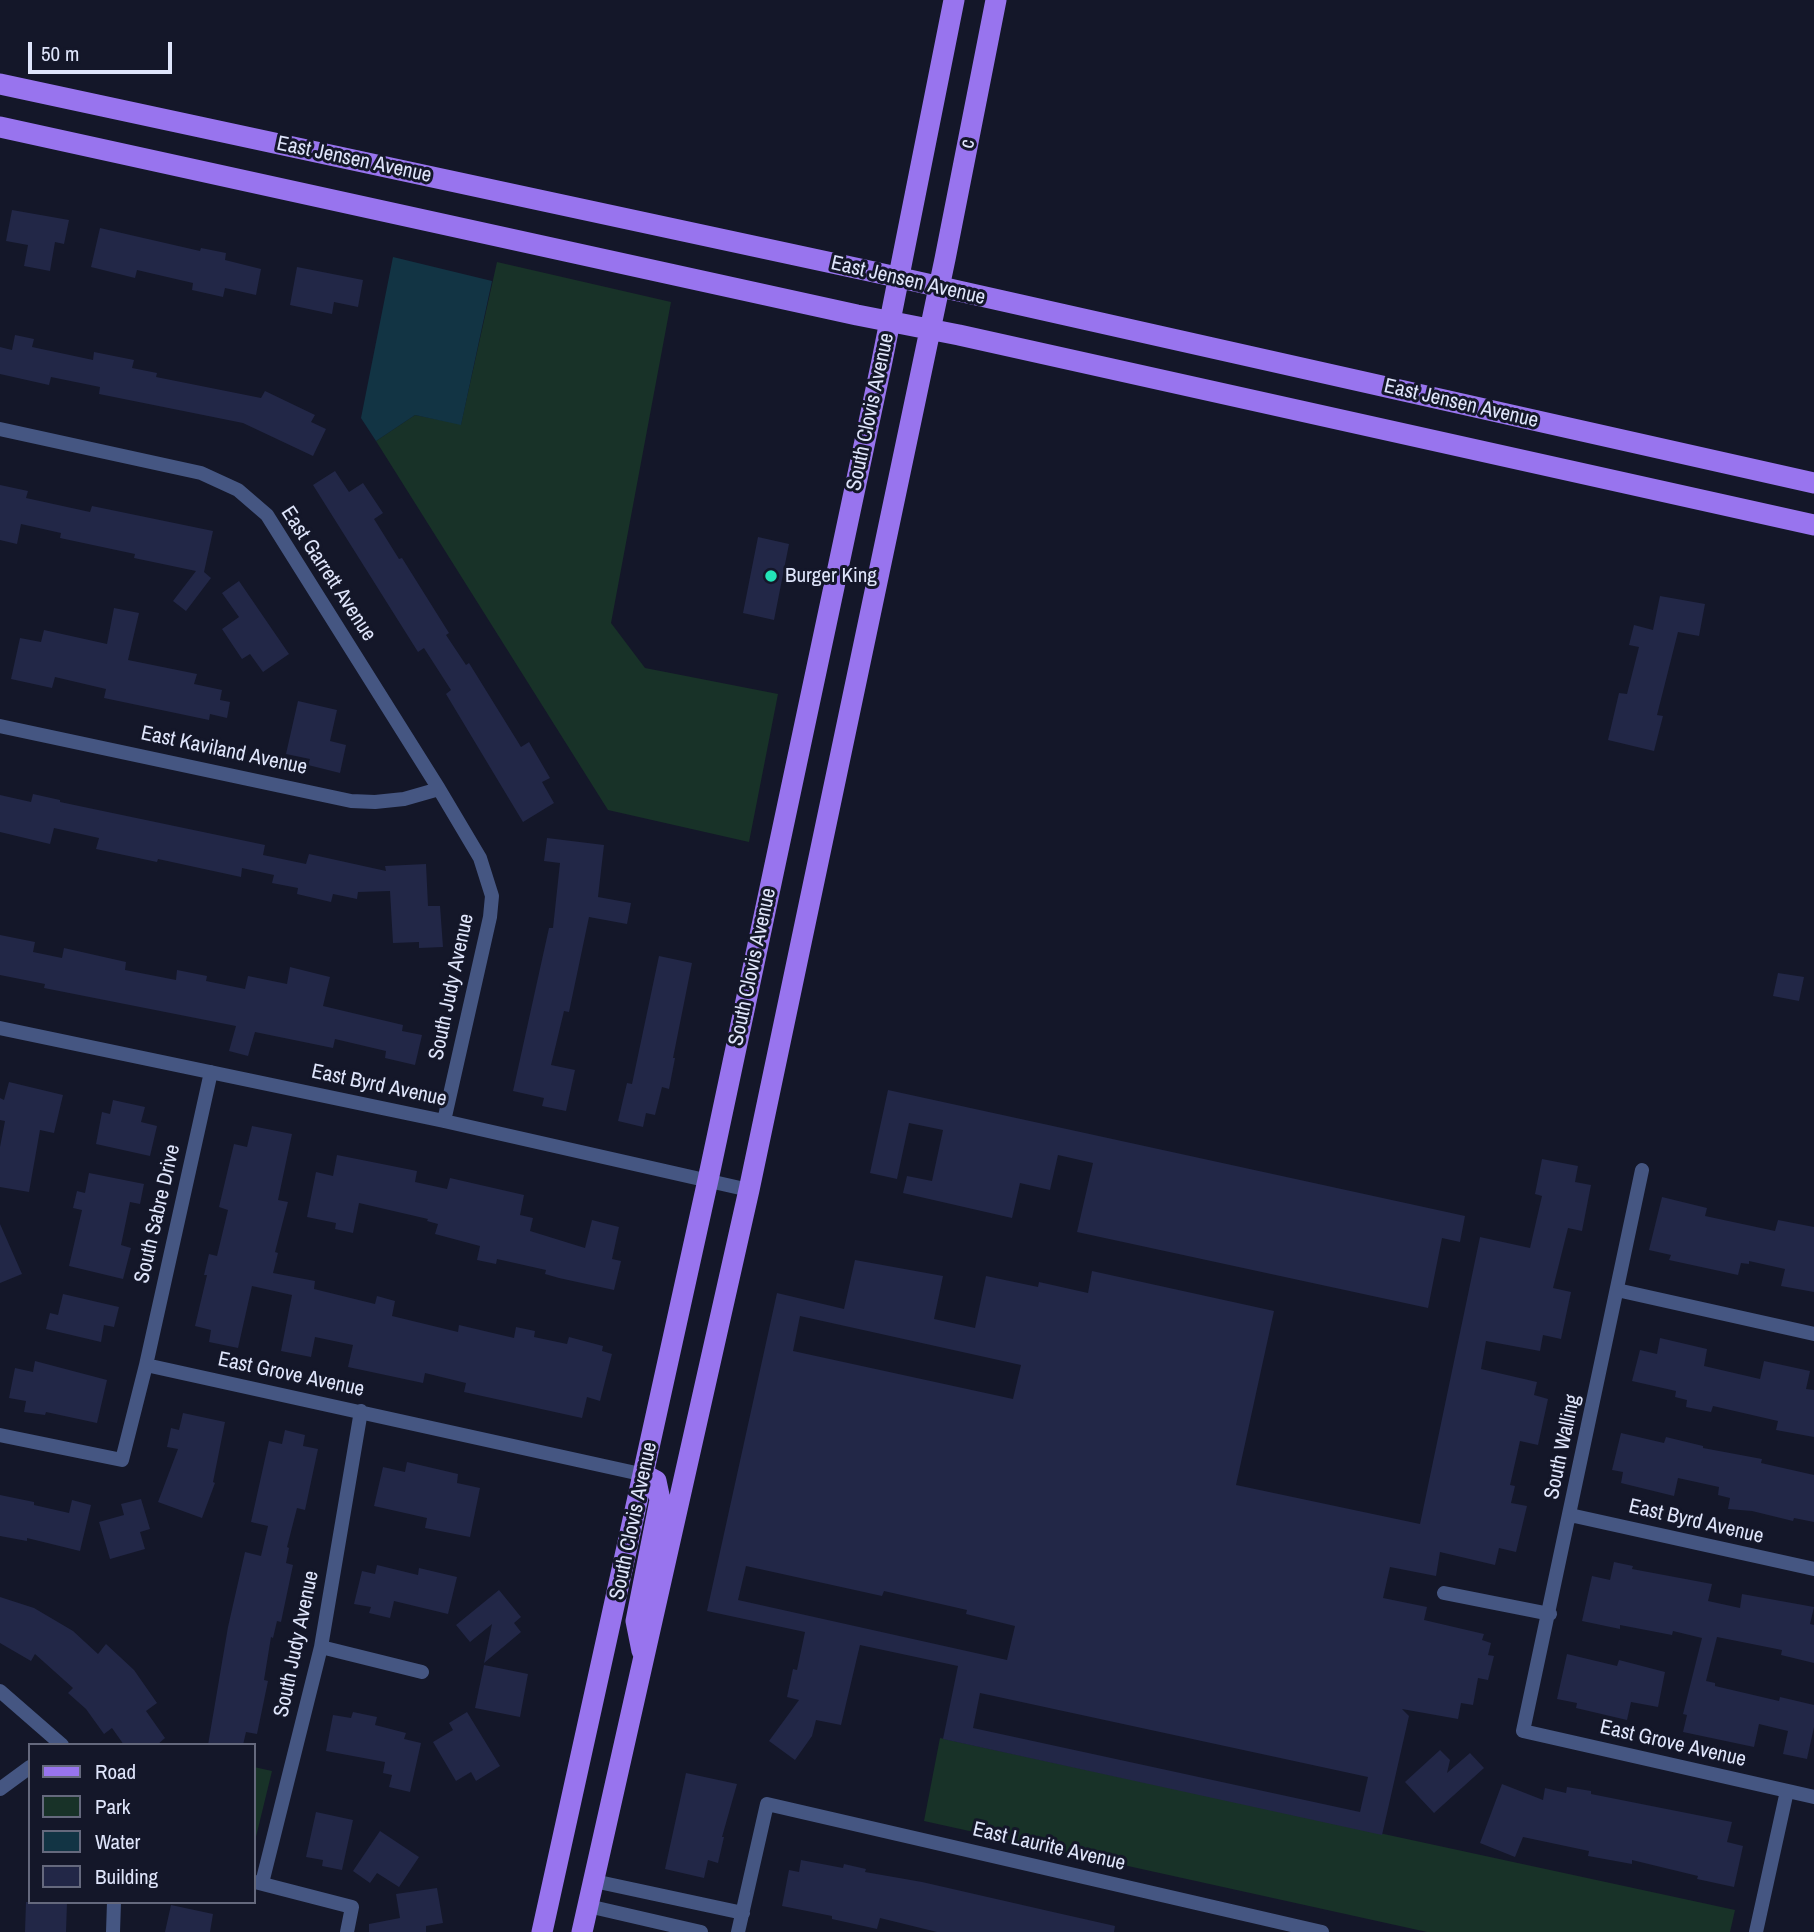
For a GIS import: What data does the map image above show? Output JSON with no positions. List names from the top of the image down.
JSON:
{
  "streets": {
    "main road": ["c", "East Jensen Avenue", "South Clovis Avenue"],
    "street": [
      "East Garrett Avenue",
      "East Kaviland Avenue",
      "South Judy Avenue",
      "East Byrd Avenue",
      "South Sabre Drive",
      "East Grove Avenue",
      "South Walling",
      "East Laurite Avenue"
    ]
  },
  "crossings": [
    ["c", "East Jensen Avenue"],
    ["c", "South Clovis Avenue"],
    ["East Jensen Avenue", "South Clovis Avenue"],
    ["South Clovis Avenue", "East Byrd Avenue"],
    ["South Clovis Avenue", "East Grove Avenue"],
    ["East Garrett Avenue", "East Kaviland Avenue"],
    ["East Garrett Avenue", "South Judy Avenue"],
    ["East Kaviland Avenue", "South Judy Avenue"],
    ["South Judy Avenue", "East Byrd Avenue"],
    ["South Judy Avenue", "East Grove Avenue"],
    ["East Byrd Avenue", "South Sabre Drive"],
    ["East Byrd Avenue", "South Walling"],
    ["South Sabre Drive", "East Grove Avenue"],
    ["East Grove Avenue", "South Walling"]
  ],
  "places": ["Burger King"],
  "legend": [
    "Road",
    "Park",
    "Water",
    "Building"
  ],
  "scale_bar": "50 m"
}
